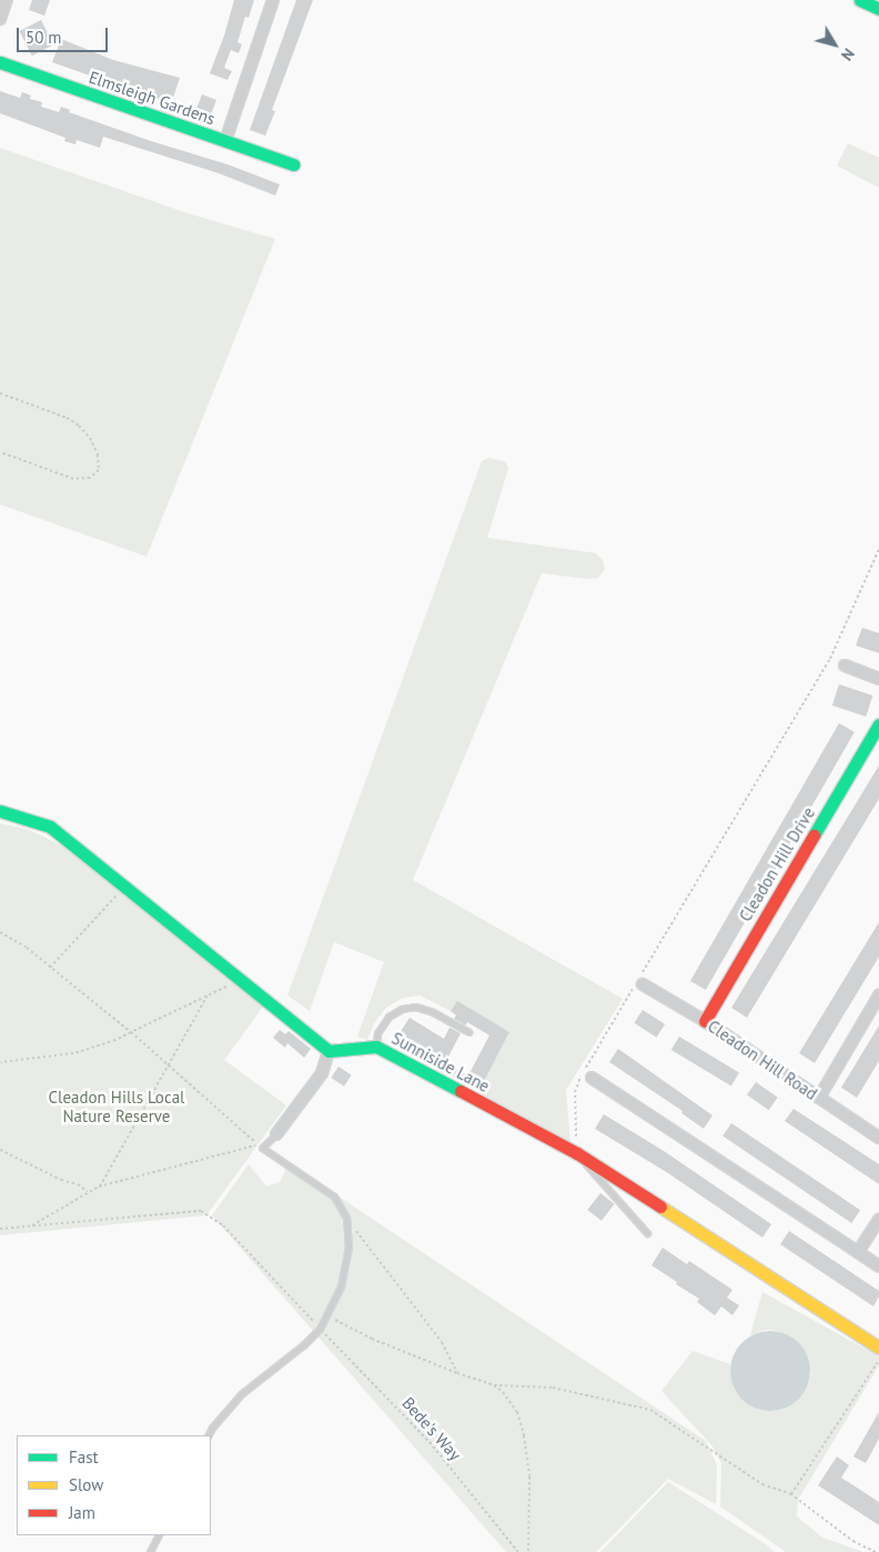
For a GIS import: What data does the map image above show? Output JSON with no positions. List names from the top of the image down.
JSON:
{
  "streets": {
    "street": [
      "Elmsleigh Gardens",
      "Cleadon Hill Drive",
      "Cleadon Hill Road",
      "Sunniside Lane"
    ],
    "path": ["Bede's Way"]
  },
  "crossings": [
    ["Cleadon Hill Drive", "Cleadon Hill Road"]
  ],
  "parks": ["Cleadon Hills Local Nature Reserve"],
  "legend": ["Fast", "Slow", "Jam"],
  "scale_bar": "50 m",
  "north": "bottom right"
}
